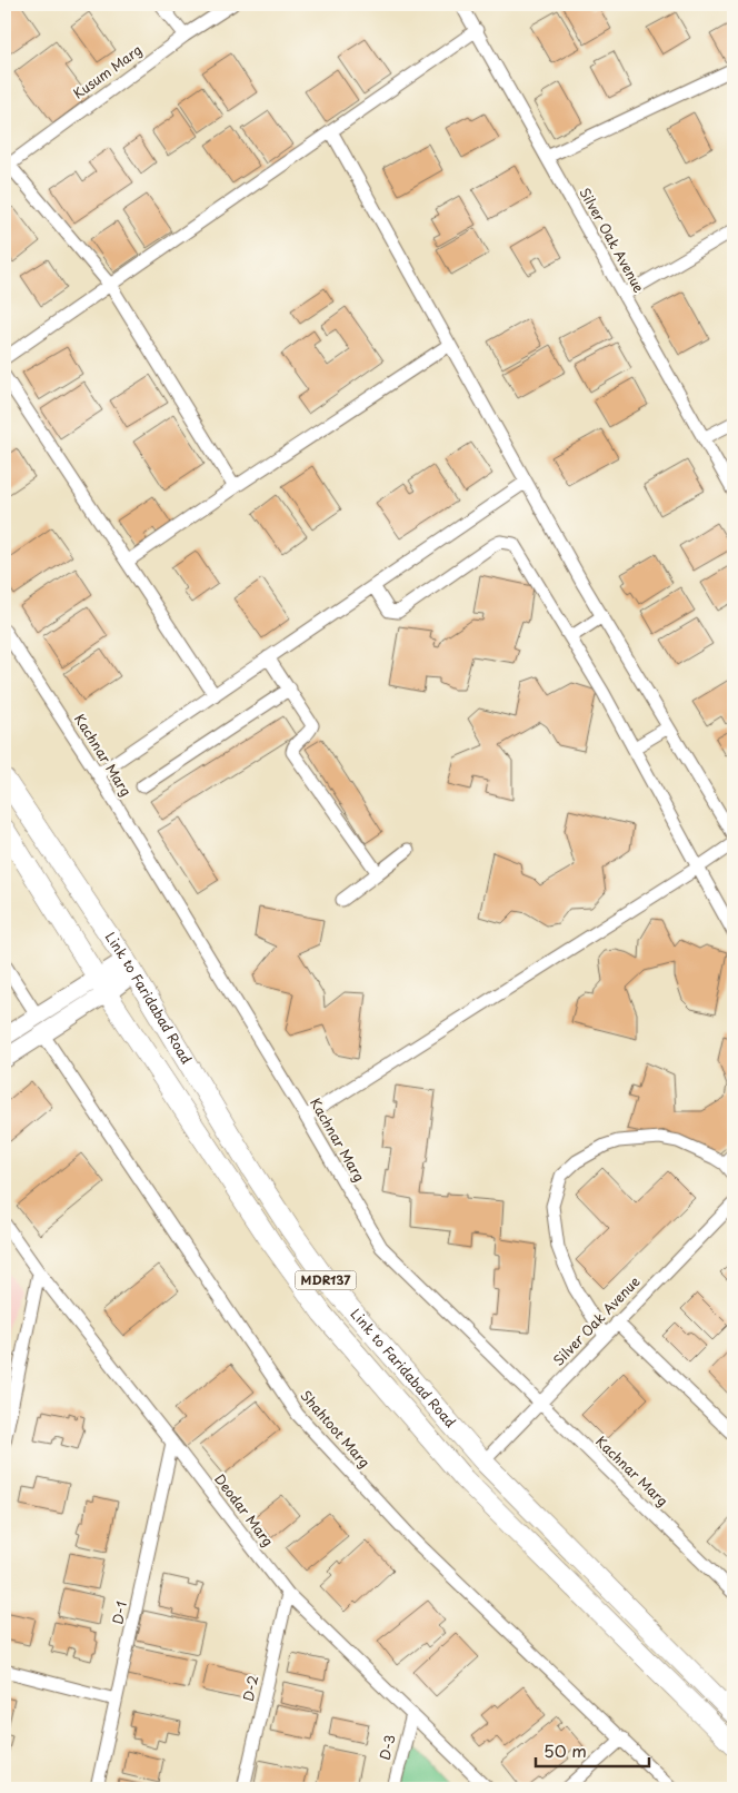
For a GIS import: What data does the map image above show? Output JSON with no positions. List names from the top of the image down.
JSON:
{
  "streets": {
    "main road": ["Link to Faridabad Road", "MDR137"],
    "street": [
      "Kusum Marg",
      "Silver Oak Avenue",
      "Kachnar Marg",
      "Shahtoot Marg",
      "Deodar Marg",
      "D-1",
      "D-2",
      "D-3"
    ]
  },
  "crossings": [
    ["Silver Oak Avenue", "Kachnar Marg"],
    ["Silver Oak Avenue", "Link to Faridabad Road"],
    ["Deodar Marg", "D-1"],
    ["Deodar Marg", "D-2"],
    ["Deodar Marg", "D-3"]
  ],
  "scale_bar": "50 m"
}
